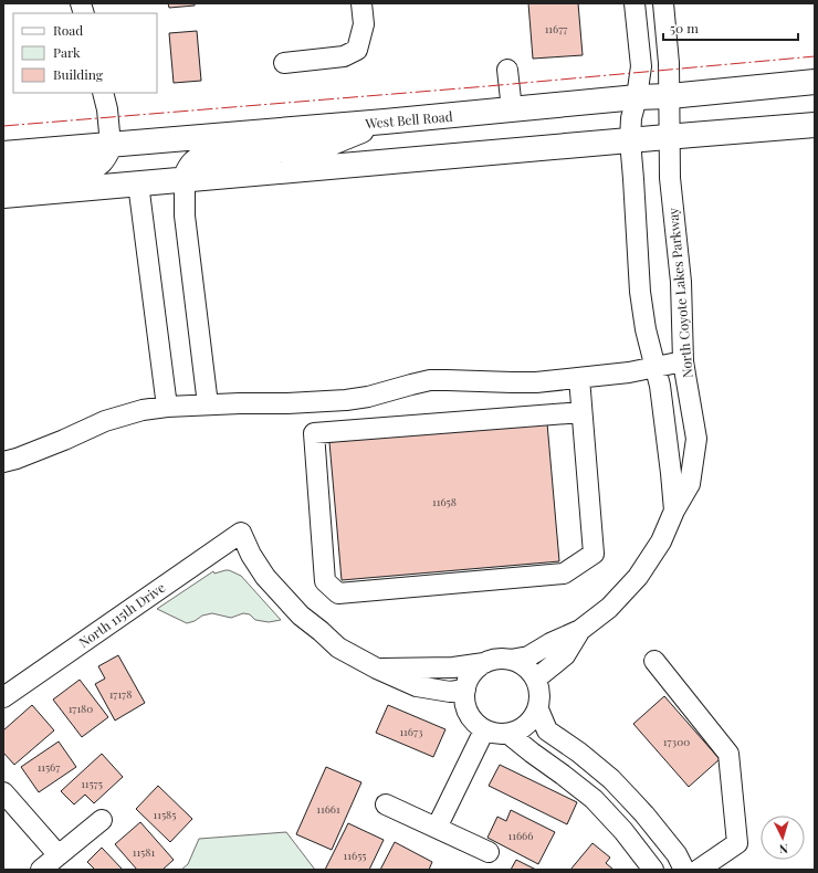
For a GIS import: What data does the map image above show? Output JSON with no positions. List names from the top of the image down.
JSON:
{
  "streets": {
    "main road": ["West Bell Road"],
    "street": ["North Coyote Lakes Parkway", "North 115th Drive"]
  },
  "crossings": [
    ["West Bell Road", "North Coyote Lakes Parkway"]
  ],
  "house_numbers": [
    "11677",
    "11658",
    "17178",
    "17180",
    "11673",
    "17300",
    "11567",
    "11575",
    "11661",
    "11585",
    "11666",
    "11581",
    "11655"
  ],
  "legend": ["Road", "Park", "Building"],
  "scale_bar": "50 m",
  "north": "bottom"
}
